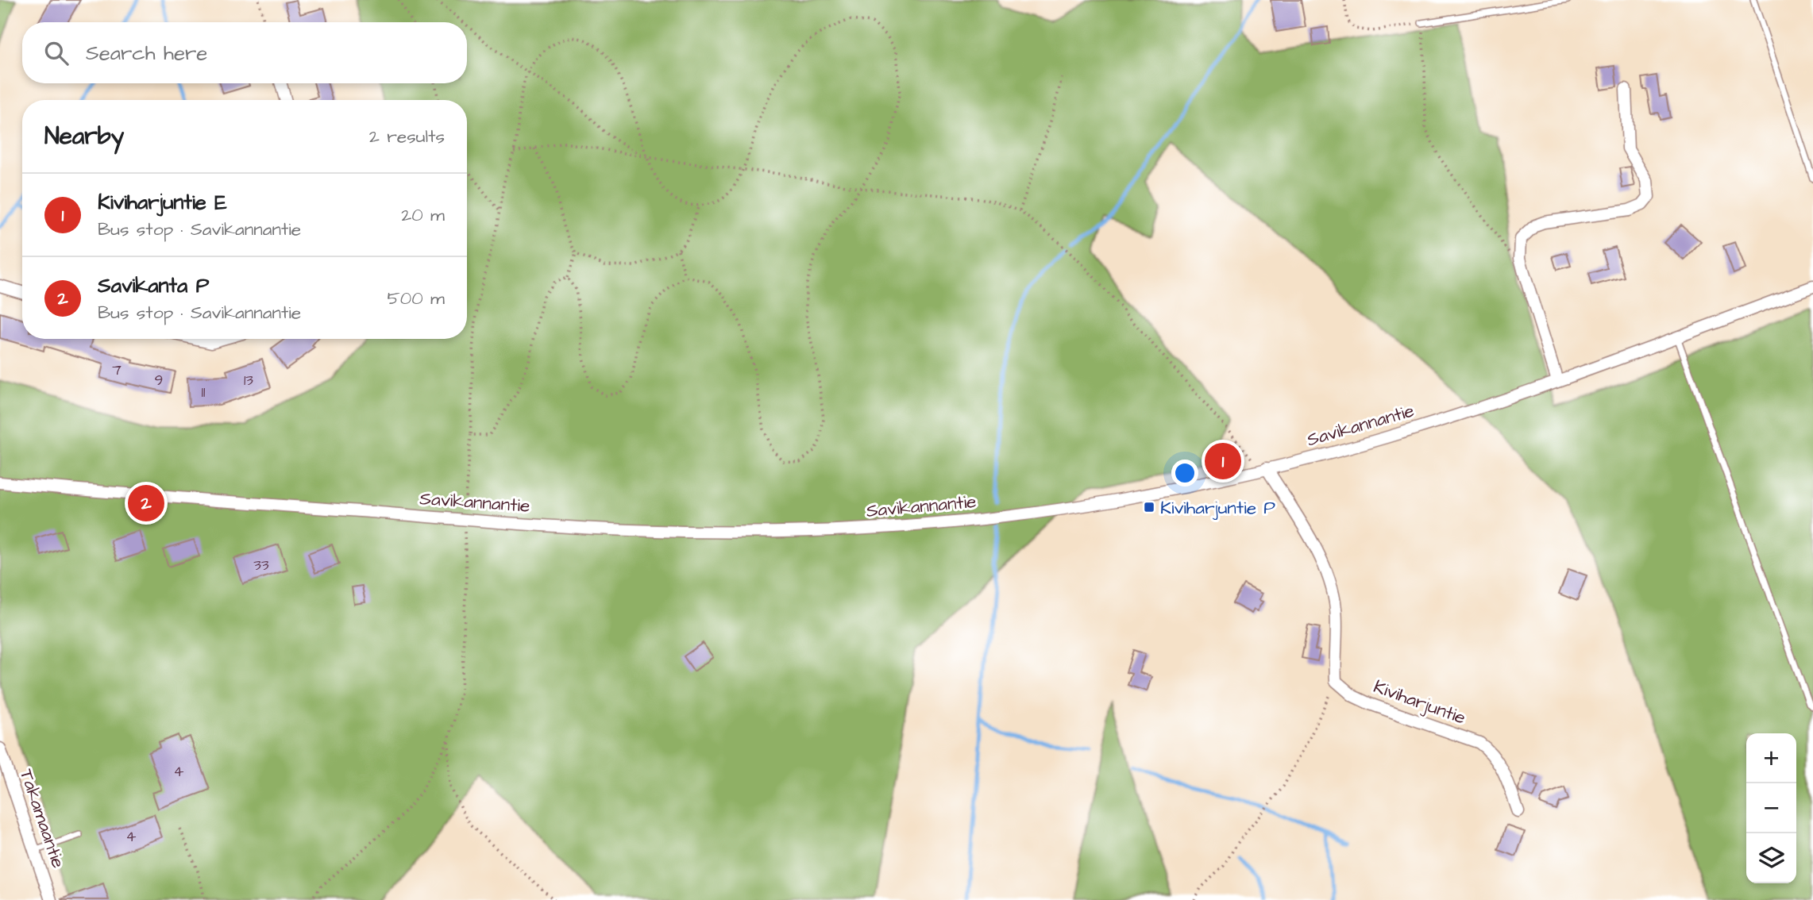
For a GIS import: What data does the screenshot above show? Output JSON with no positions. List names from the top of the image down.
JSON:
{
  "streets": {
    "street": ["Savikannantie", "Kiviharjuntie", "Takamaantie"]
  },
  "places": {
    "transit": ["Kiviharjuntie P"]
  },
  "house_numbers": [
    "7",
    "9",
    "13",
    "11",
    "33",
    "4",
    "4"
  ],
  "page": {
    "search": "Search here",
    "heading": ["Nearby", "2 results"],
    "list": [
      {
        "mark": "1",
        "name": "Kiviharjuntie E",
        "note": "Bus stop · Savikannantie",
        "value": "20 m"
      },
      {
        "mark": "2",
        "name": "Savikanta P",
        "note": "Bus stop · Savikannantie",
        "value": "500 m"
      }
    ],
    "pins": ["1", "2"],
    "map_buttons": ["+", "−"]
  }
}
